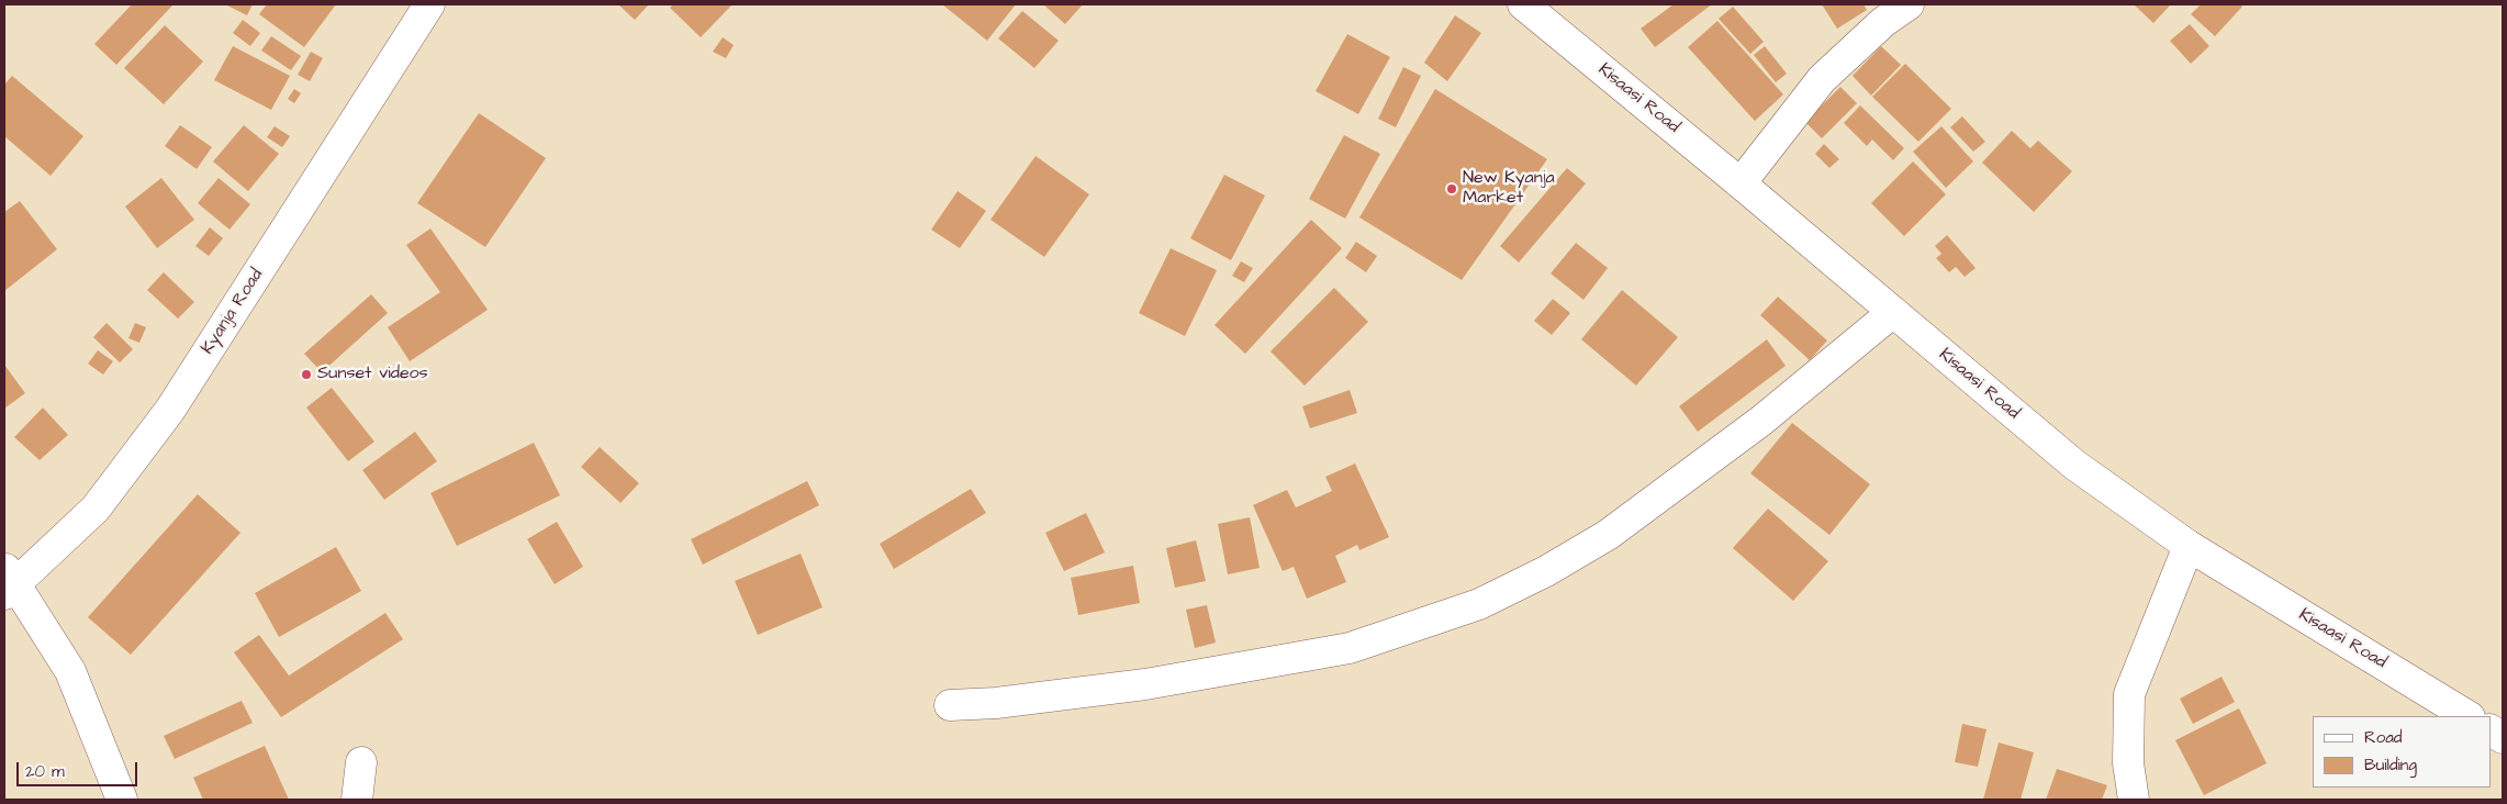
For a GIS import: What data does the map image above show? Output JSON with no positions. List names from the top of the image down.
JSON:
{
  "streets": {
    "street": ["Kisaasi Road", "Kyanja Road"]
  },
  "places": ["New Kyanja Market", "Sunset videos"],
  "legend": ["Road", "Building"],
  "scale_bar": "20 m"
}
